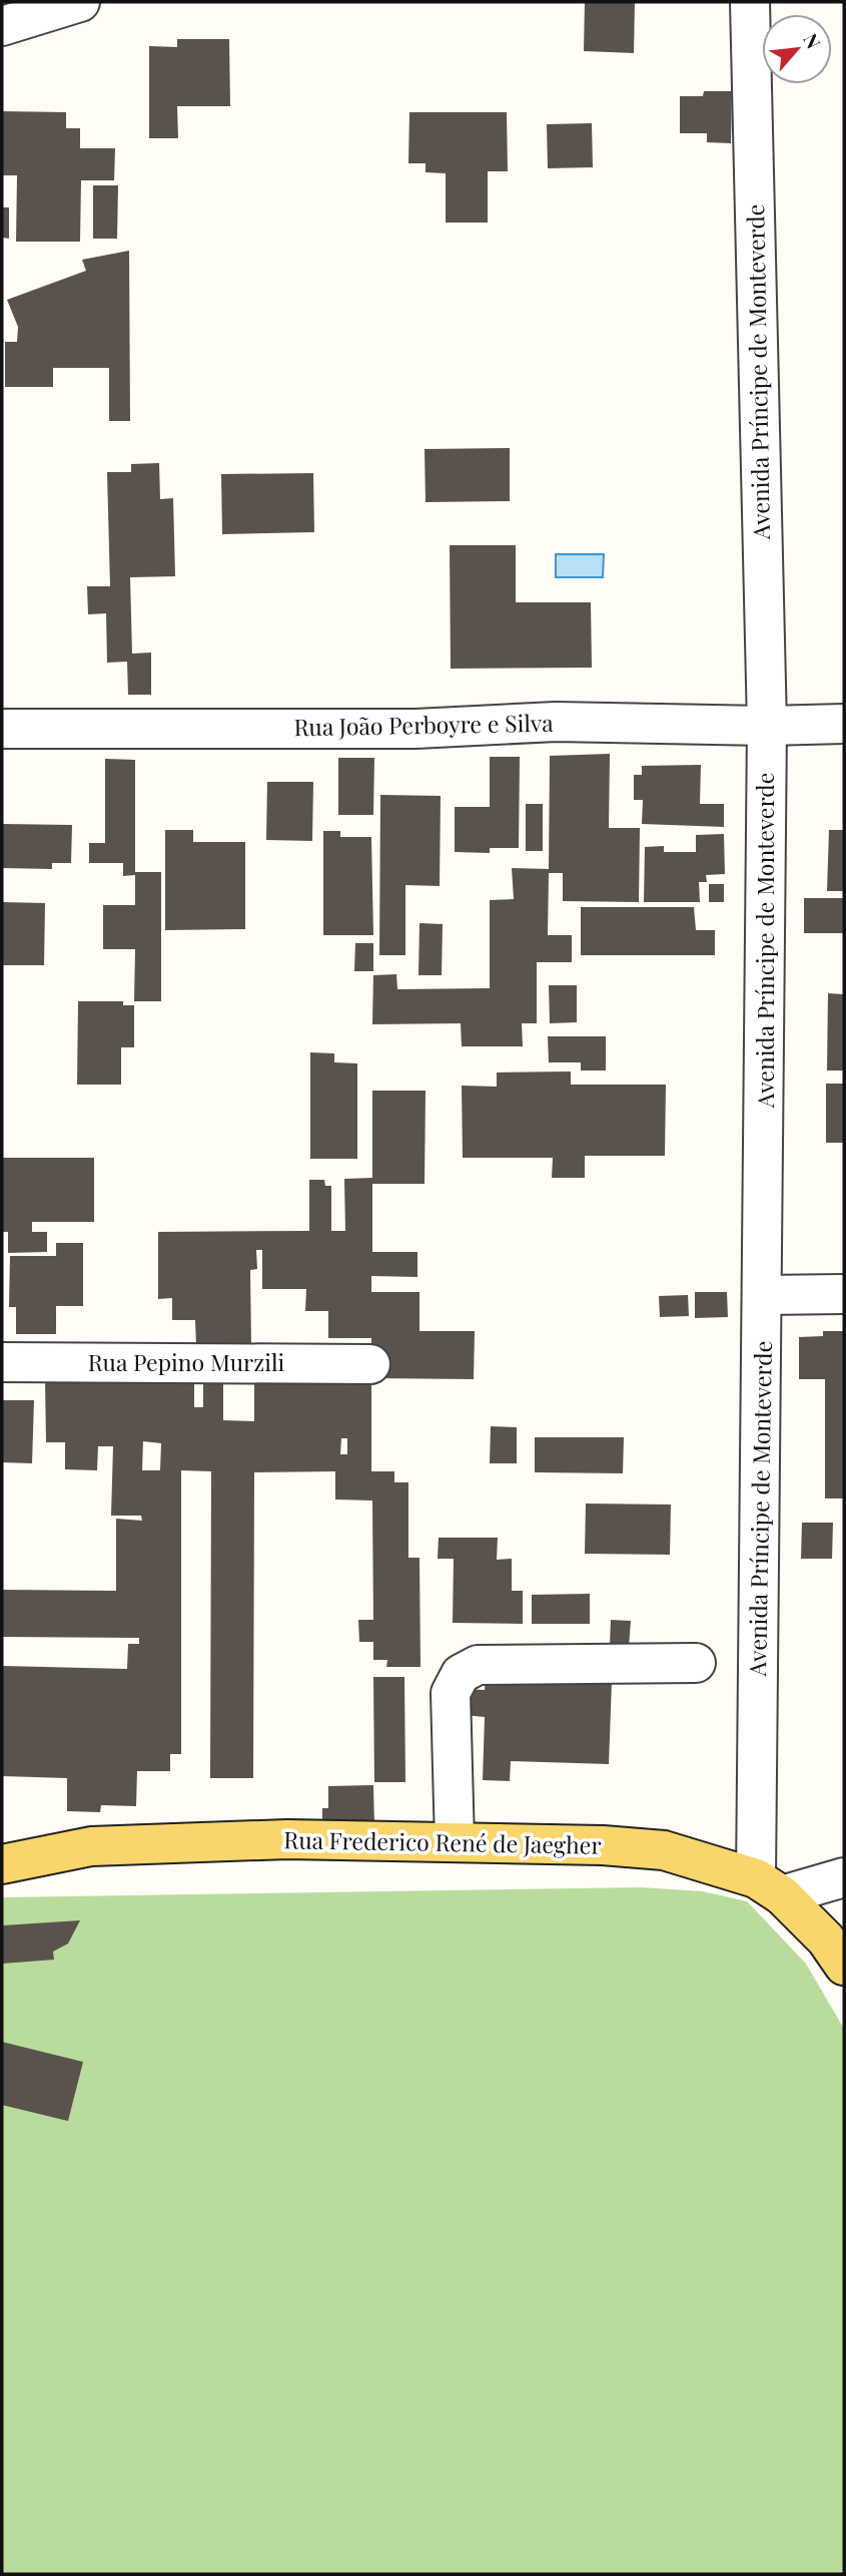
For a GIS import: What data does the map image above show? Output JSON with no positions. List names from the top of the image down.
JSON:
{
  "streets": {
    "main road": ["Rua Frederico René de Jaegher"],
    "street": ["Avenida Príncipe de Monteverde", "Rua João Perboyre e Silva", "Rua Pepino Murzili"]
  },
  "crossings": [
    ["Avenida Príncipe de Monteverde", "Rua João Perboyre e Silva"],
    ["Avenida Príncipe de Monteverde", "Rua Frederico René de Jaegher"]
  ],
  "north": "top right"
}
